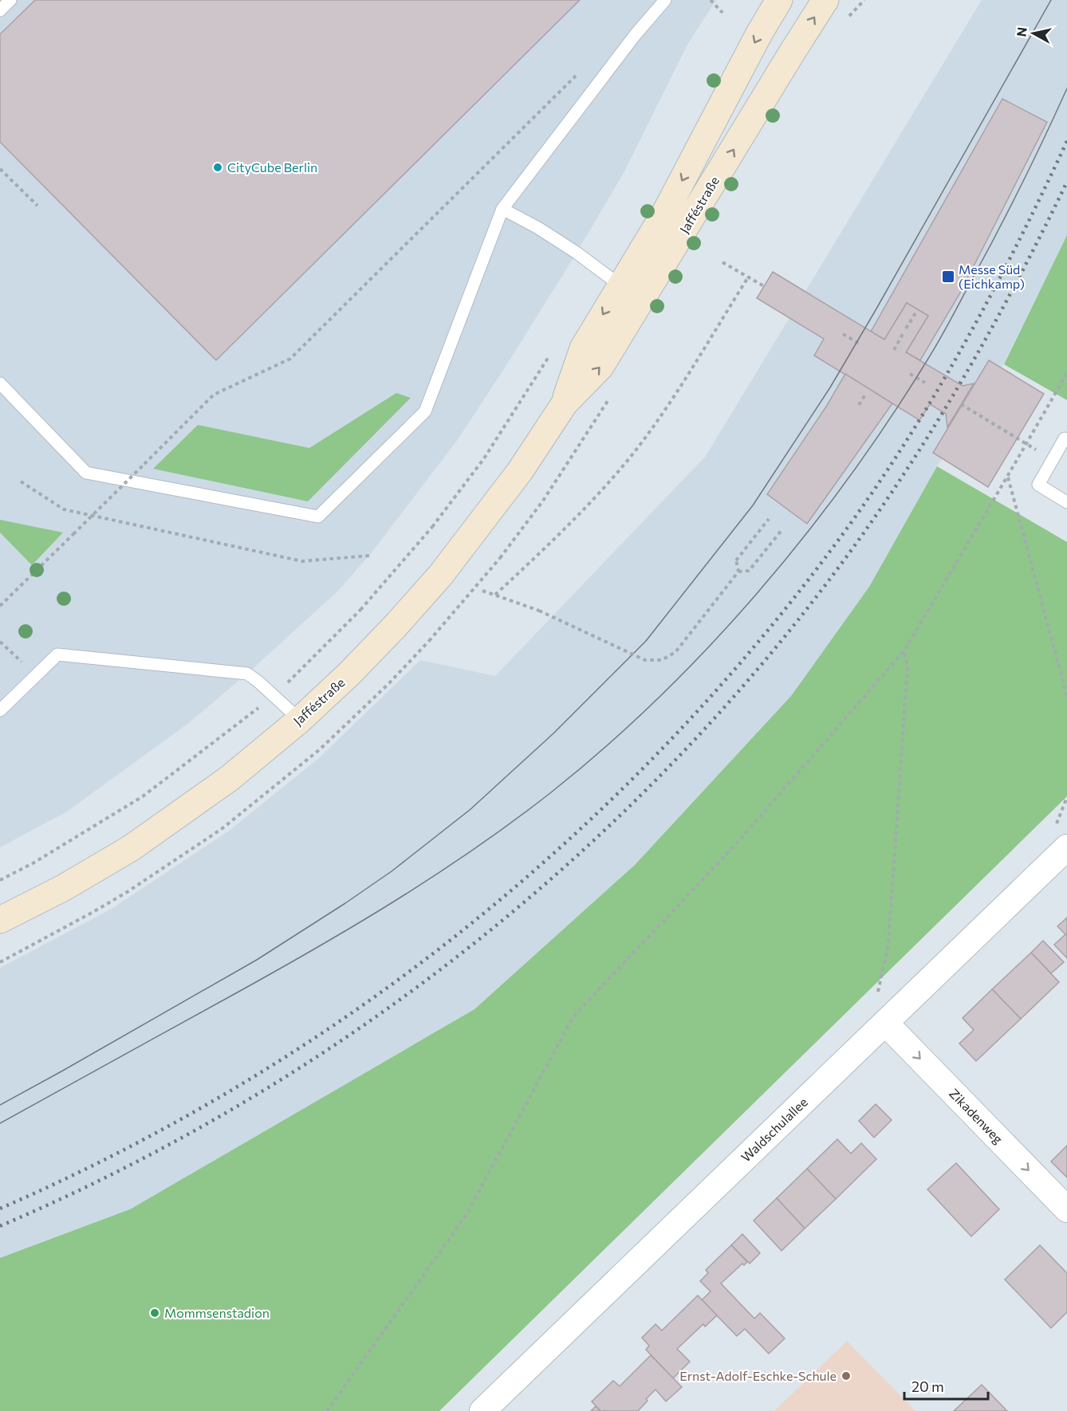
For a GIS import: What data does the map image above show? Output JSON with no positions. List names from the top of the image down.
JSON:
{
  "streets": {
    "main road": ["Jafféstraße"],
    "street": ["Zikadenweg", "Waldschulallee"]
  },
  "crossings": [
    ["Zikadenweg", "Waldschulallee"]
  ],
  "one_way": ["Zikadenweg"],
  "places": {
    "other": ["CityCube Berlin", "Mommsenstadion", "Ernst-Adolf-Eschke-Schule"],
    "transit": ["Messe Süd (Eichkamp)"]
  },
  "scale_bar": "20 m",
  "north": "left"
}
